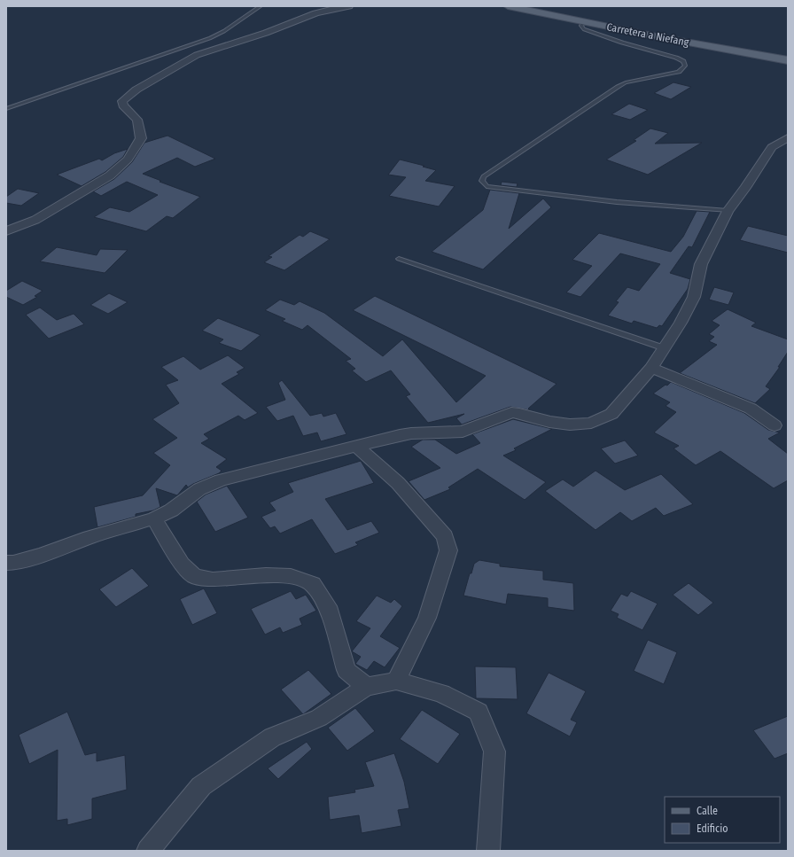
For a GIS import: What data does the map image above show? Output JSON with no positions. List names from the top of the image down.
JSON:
{
  "streets": {
    "main road": ["Carretera a Niefang"]
  },
  "legend": ["Calle", "Edificio"]
}
